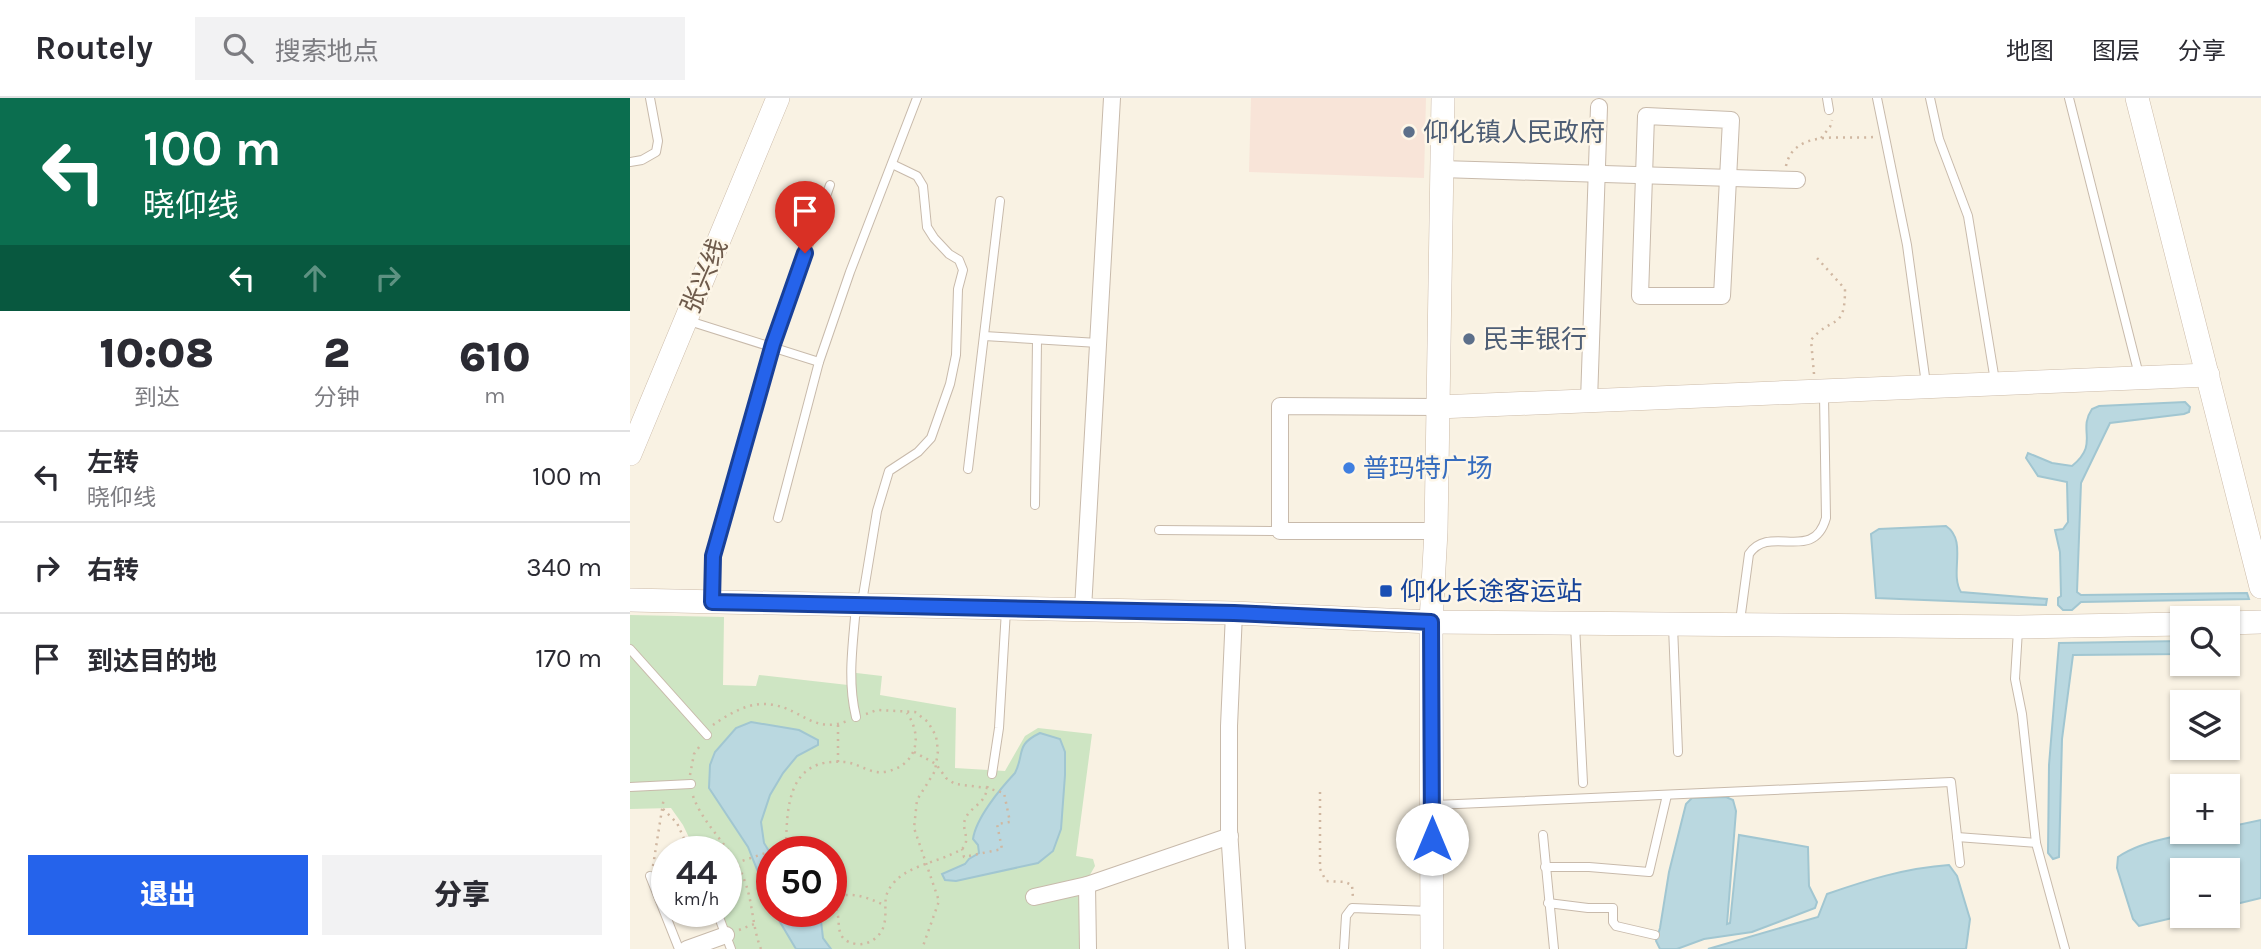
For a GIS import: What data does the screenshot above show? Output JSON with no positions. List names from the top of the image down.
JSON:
{
  "streets": {
    "street": ["张兴线"]
  },
  "places": {
    "other": ["仰化镇人民政府", "民丰银行", "普玛特广场"],
    "transit": ["仰化长途客运站"]
  },
  "page": {
    "header": "Routely",
    "search": "搜索地点",
    "nav": ["地图", "图层", "分享"],
    "turn": ["100 m", "晓仰线"],
    "eta": [
      "10:08",
      "到达",
      "2",
      "分钟",
      "610",
      "m"
    ],
    "list": [
      {
        "name": "左转",
        "note": "晓仰线",
        "value": "100 m"
      },
      {
        "name": "右转",
        "value": "340 m"
      },
      {
        "name": "到达目的地",
        "value": "170 m"
      }
    ],
    "map_buttons": ["+", "−"],
    "speed": "44 km/h",
    "limit": "50",
    "buttons": ["退出", "分享"]
  }
}
